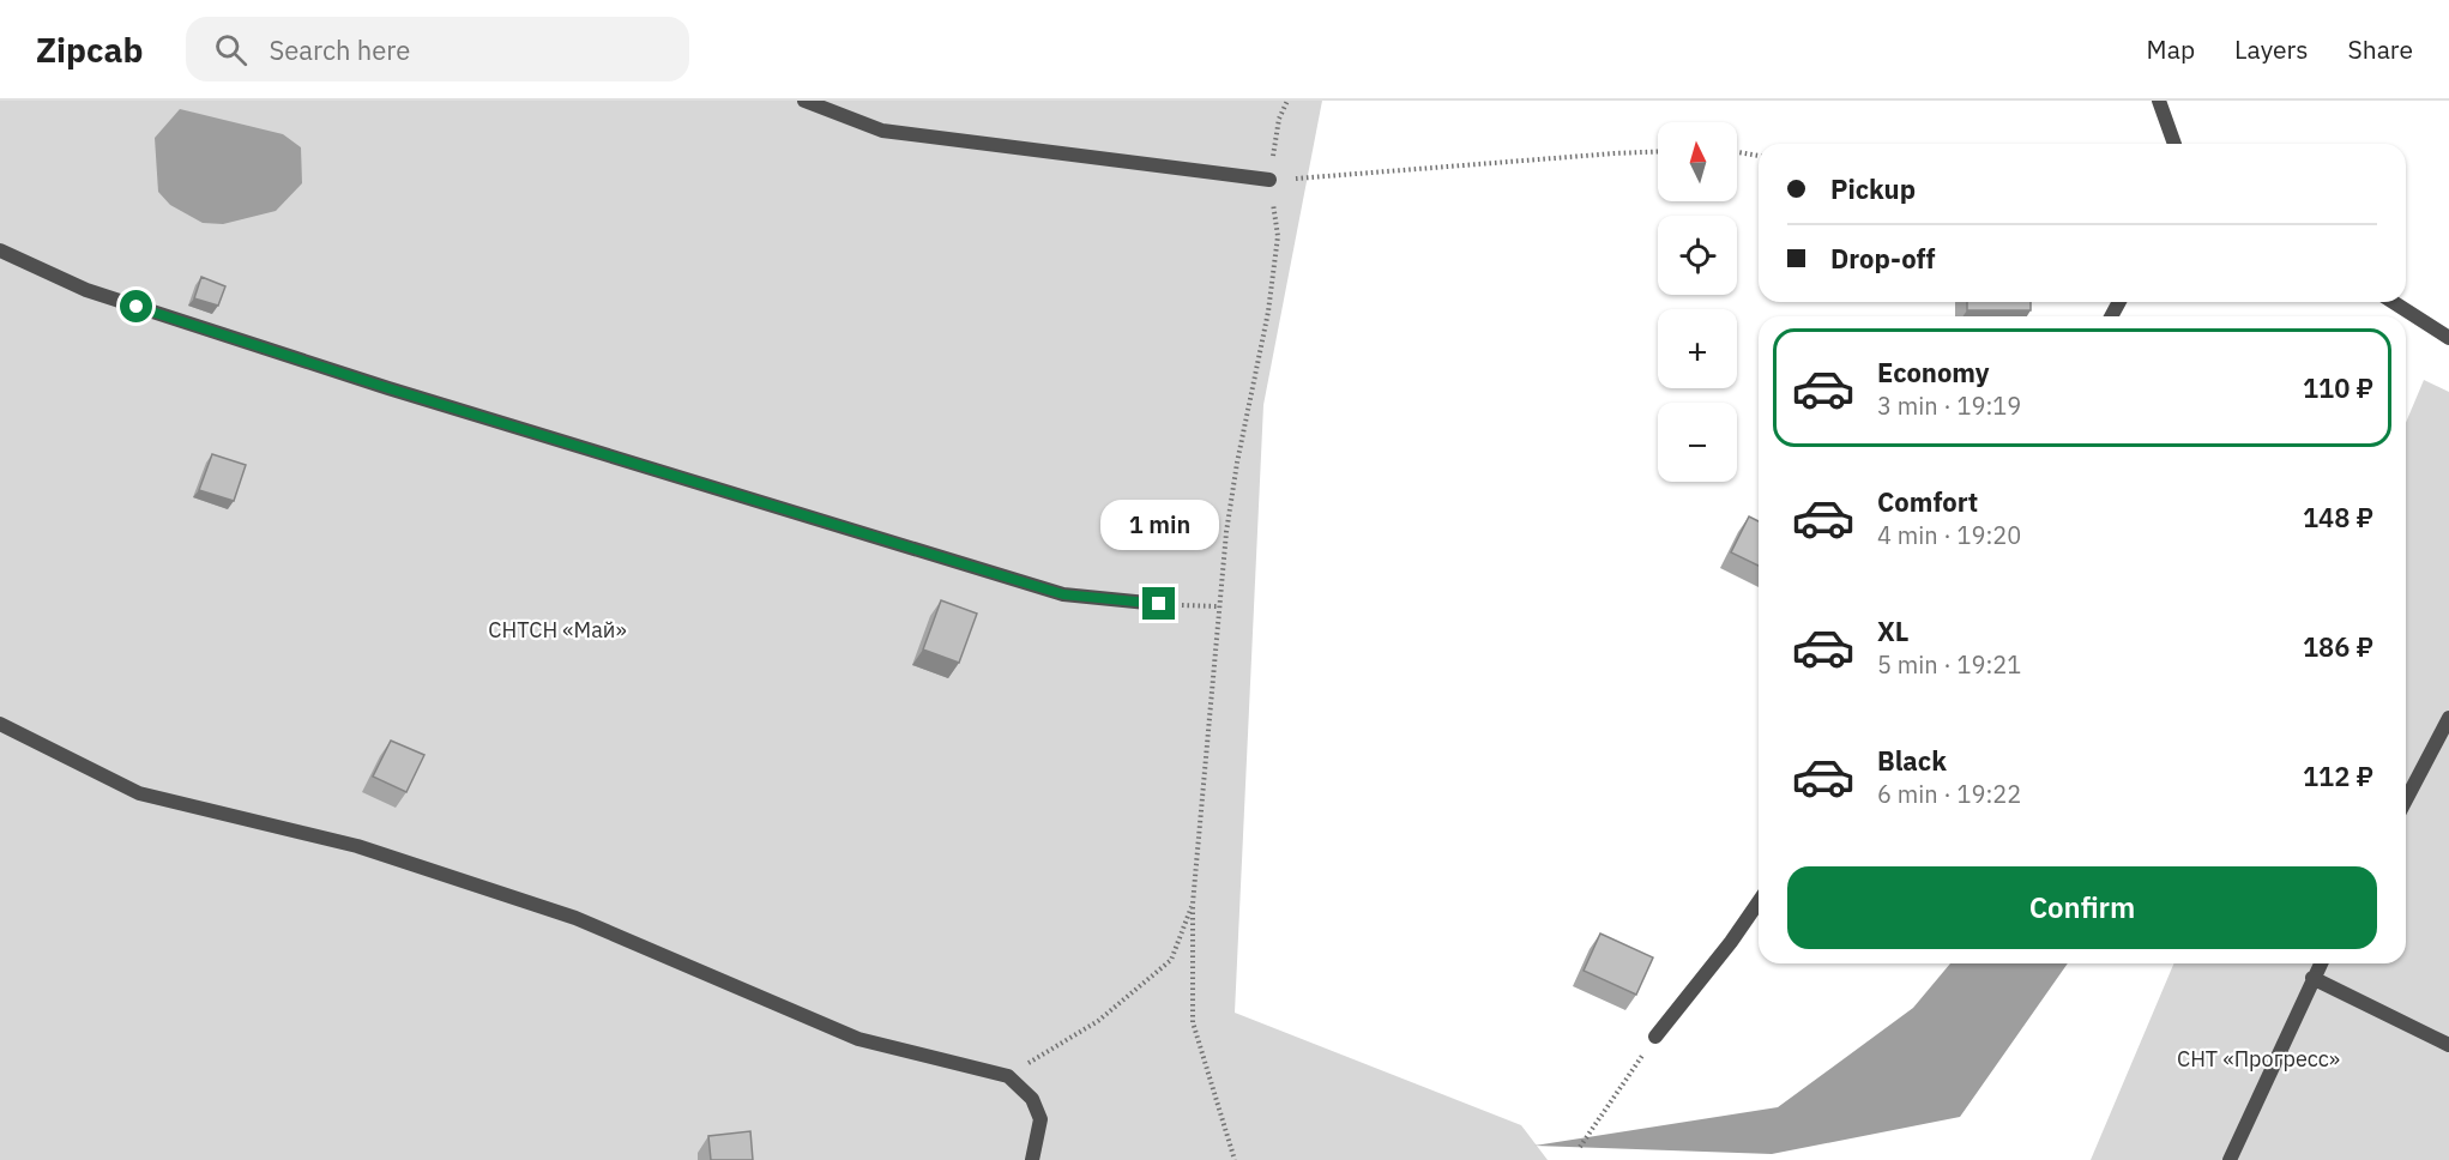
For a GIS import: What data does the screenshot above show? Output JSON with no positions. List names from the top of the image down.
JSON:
{
  "parks": ["СНТСН «Май»", "СНТ «Прогресс»"],
  "north": "top",
  "page": {
    "header": "Zipcab",
    "search": "Search here",
    "nav": ["Map", "Layers", "Share"],
    "map_buttons": ["+", "−"],
    "banner": ["Pickup", "Drop-off"],
    "list": [
      {
        "name": "Economy",
        "note": "3 min · 19:19",
        "value": "110 ₽"
      },
      {
        "name": "Comfort",
        "note": "4 min · 19:20",
        "value": "148 ₽"
      },
      {
        "name": "XL",
        "note": "5 min · 19:21",
        "value": "186 ₽"
      },
      {
        "name": "Black",
        "note": "6 min · 19:22",
        "value": "112 ₽"
      }
    ],
    "bubble": "1 min",
    "buttons": "Confirm"
  }
}
